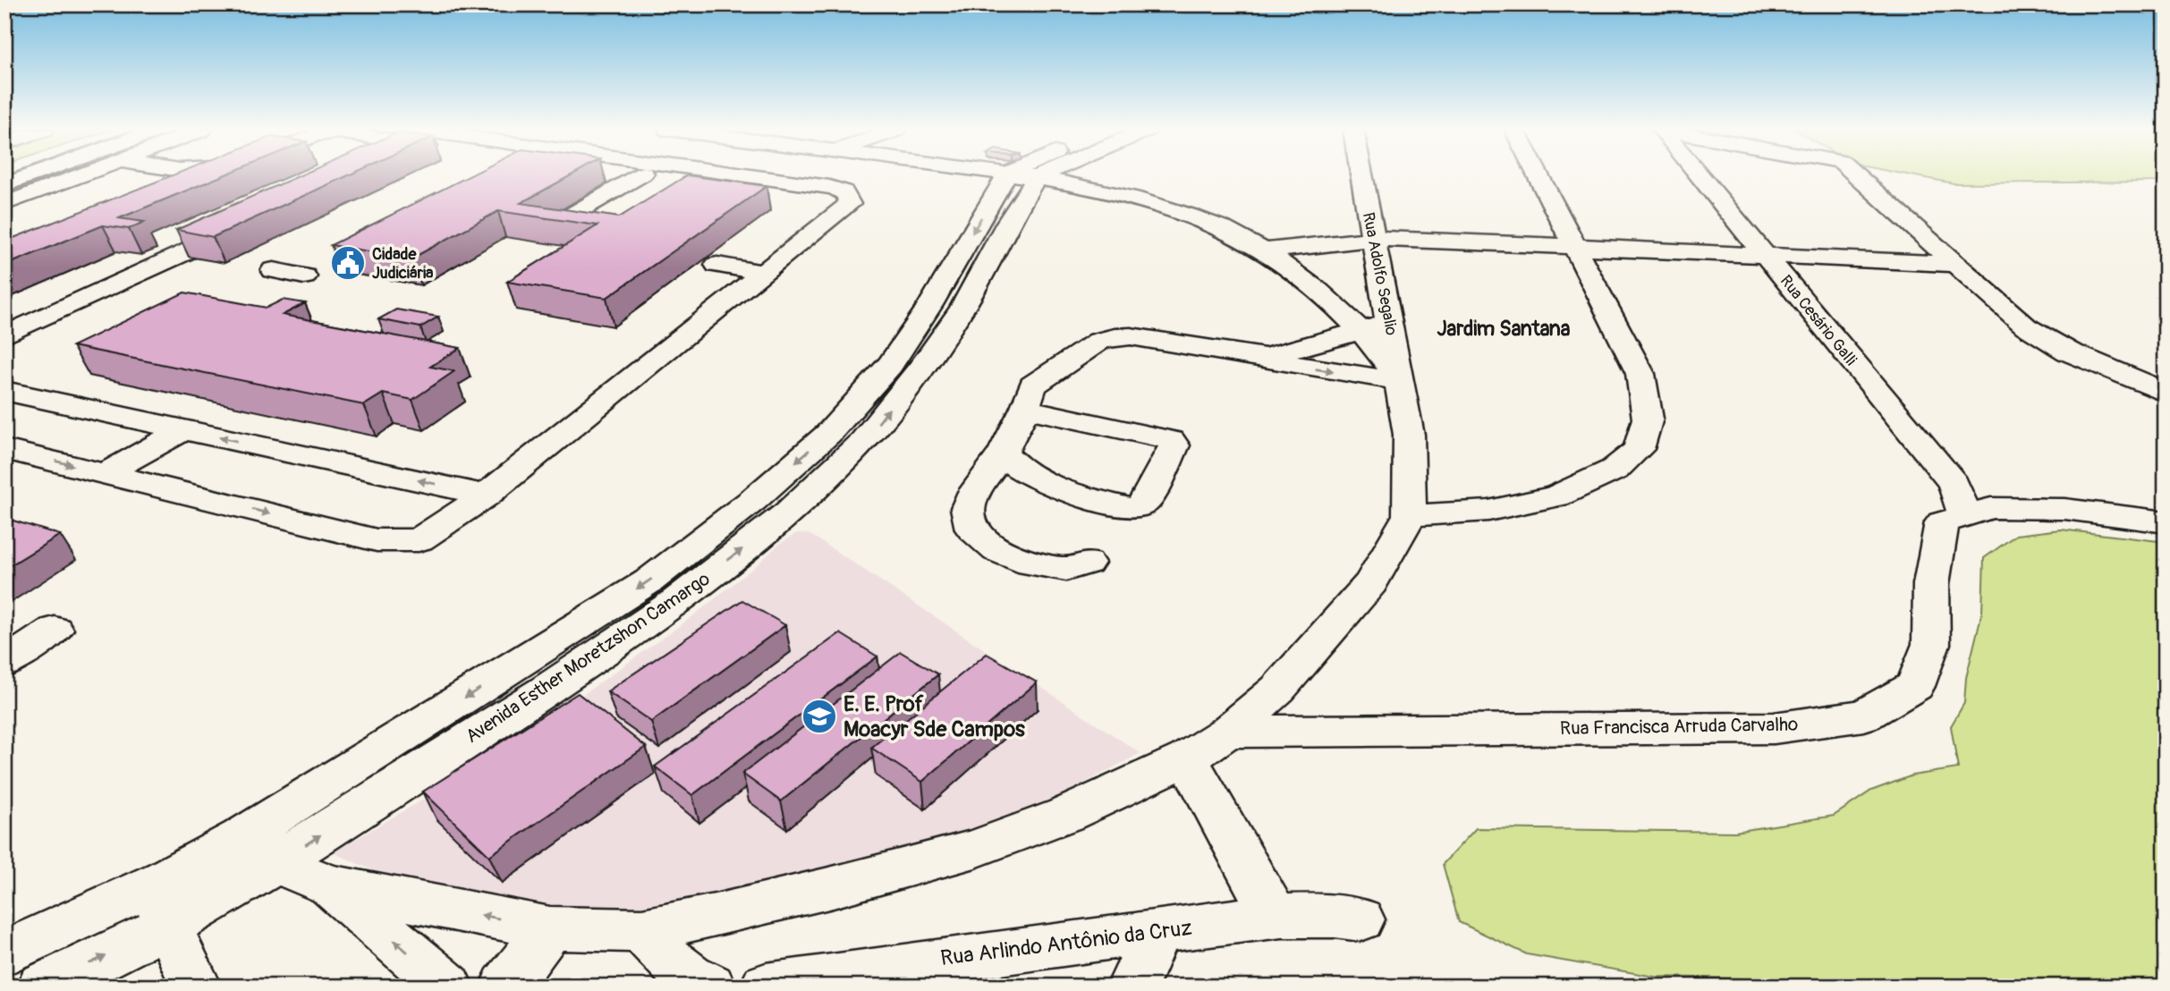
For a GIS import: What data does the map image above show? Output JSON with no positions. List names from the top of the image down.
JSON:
{
  "streets": {
    "street": [
      "Rua Adolfo Segalio",
      "Rua Cesário Galli",
      "Avenida Esther Moretzshon Camargo",
      "Rua Francisca Arruda Carvalho",
      "Rua Arlindo Antônio da Cruz"
    ]
  },
  "crossings": [
    ["Rua Cesário Galli", "Rua Francisca Arruda Carvalho"]
  ],
  "districts": ["Jardim Santana"],
  "places": {
    "public building": ["Cidade Judiciária"],
    "school or university": ["E. E. Prof Moacyr Sde Campos"]
  }
}
